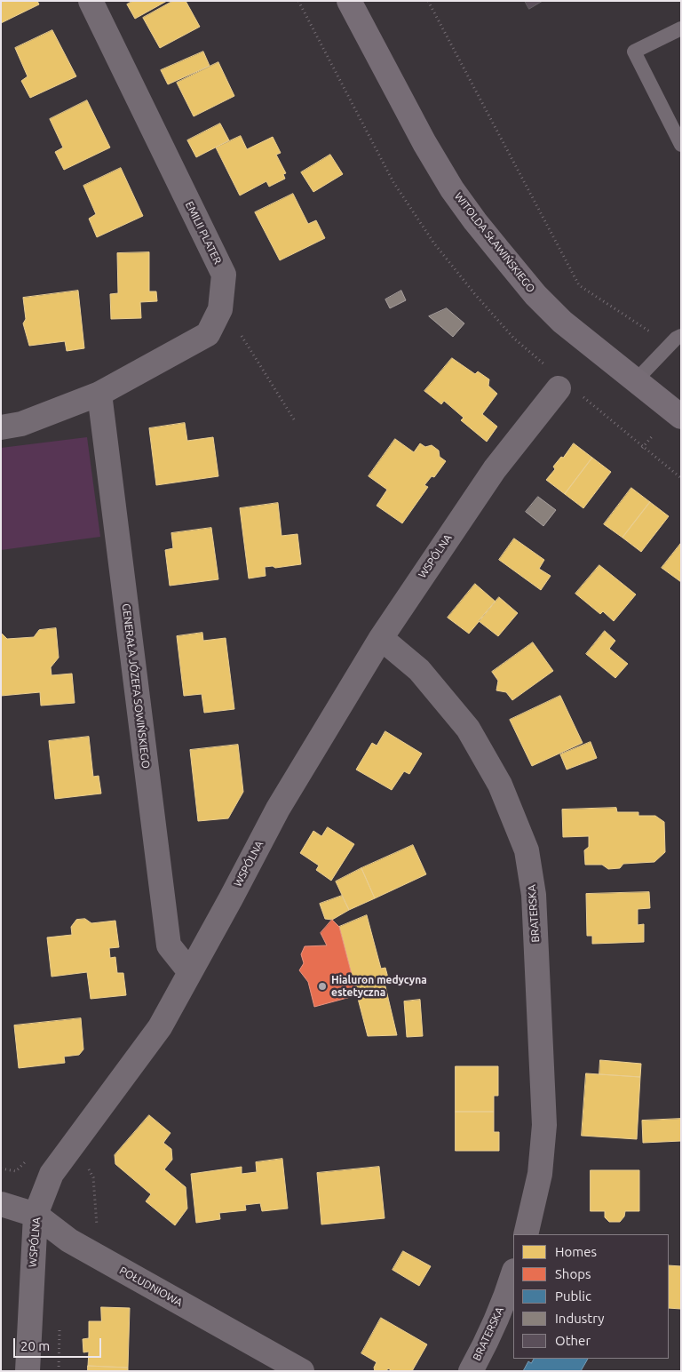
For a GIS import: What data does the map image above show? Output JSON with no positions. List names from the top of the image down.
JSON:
{
  "streets": {
    "main road": ["WITOLDA SŁAWIŃSKIEGO"],
    "street": [
      "EMILII PLATER",
      "WSPÓLNA",
      "GENERAŁA JÓZEFA SOWIŃSKIEGO",
      "BRATERSKA",
      "POŁUDNIOWA"
    ]
  },
  "crossings": [
    ["EMILII PLATER", "GENERAŁA JÓZEFA SOWIŃSKIEGO"],
    ["WSPÓLNA", "GENERAŁA JÓZEFA SOWIŃSKIEGO"],
    ["WSPÓLNA", "BRATERSKA"],
    ["WSPÓLNA", "POŁUDNIOWA"]
  ],
  "places": ["Hialuron medycyna estetyczna"],
  "legend": [
    "Homes",
    "Shops",
    "Public",
    "Industry",
    "Other"
  ],
  "scale_bar": "20 m"
}
